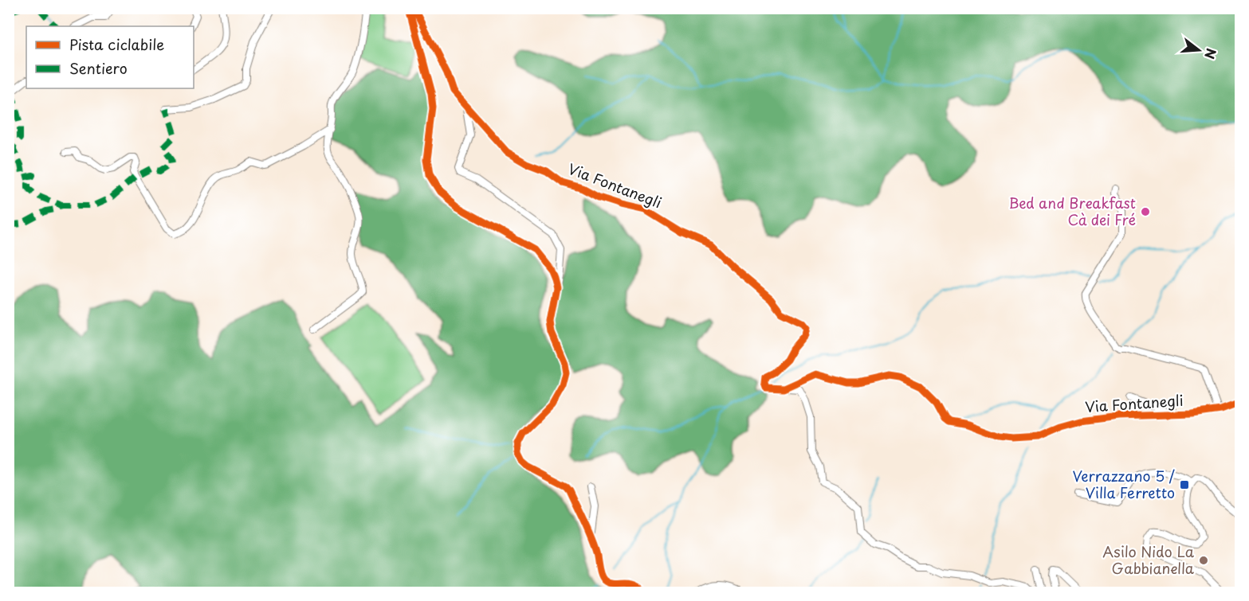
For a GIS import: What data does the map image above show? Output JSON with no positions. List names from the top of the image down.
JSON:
{
  "streets": {
    "street": ["Via Fontanegli"]
  },
  "places": {
    "other": ["Bed and Breakfast Cà dei Fré", "Asilo Nido La Gabbianella"],
    "transit": ["Verrazzano 5 / Villa Ferretto"]
  },
  "legend": ["Pista ciclabile", "Sentiero"],
  "north": "right"
}
